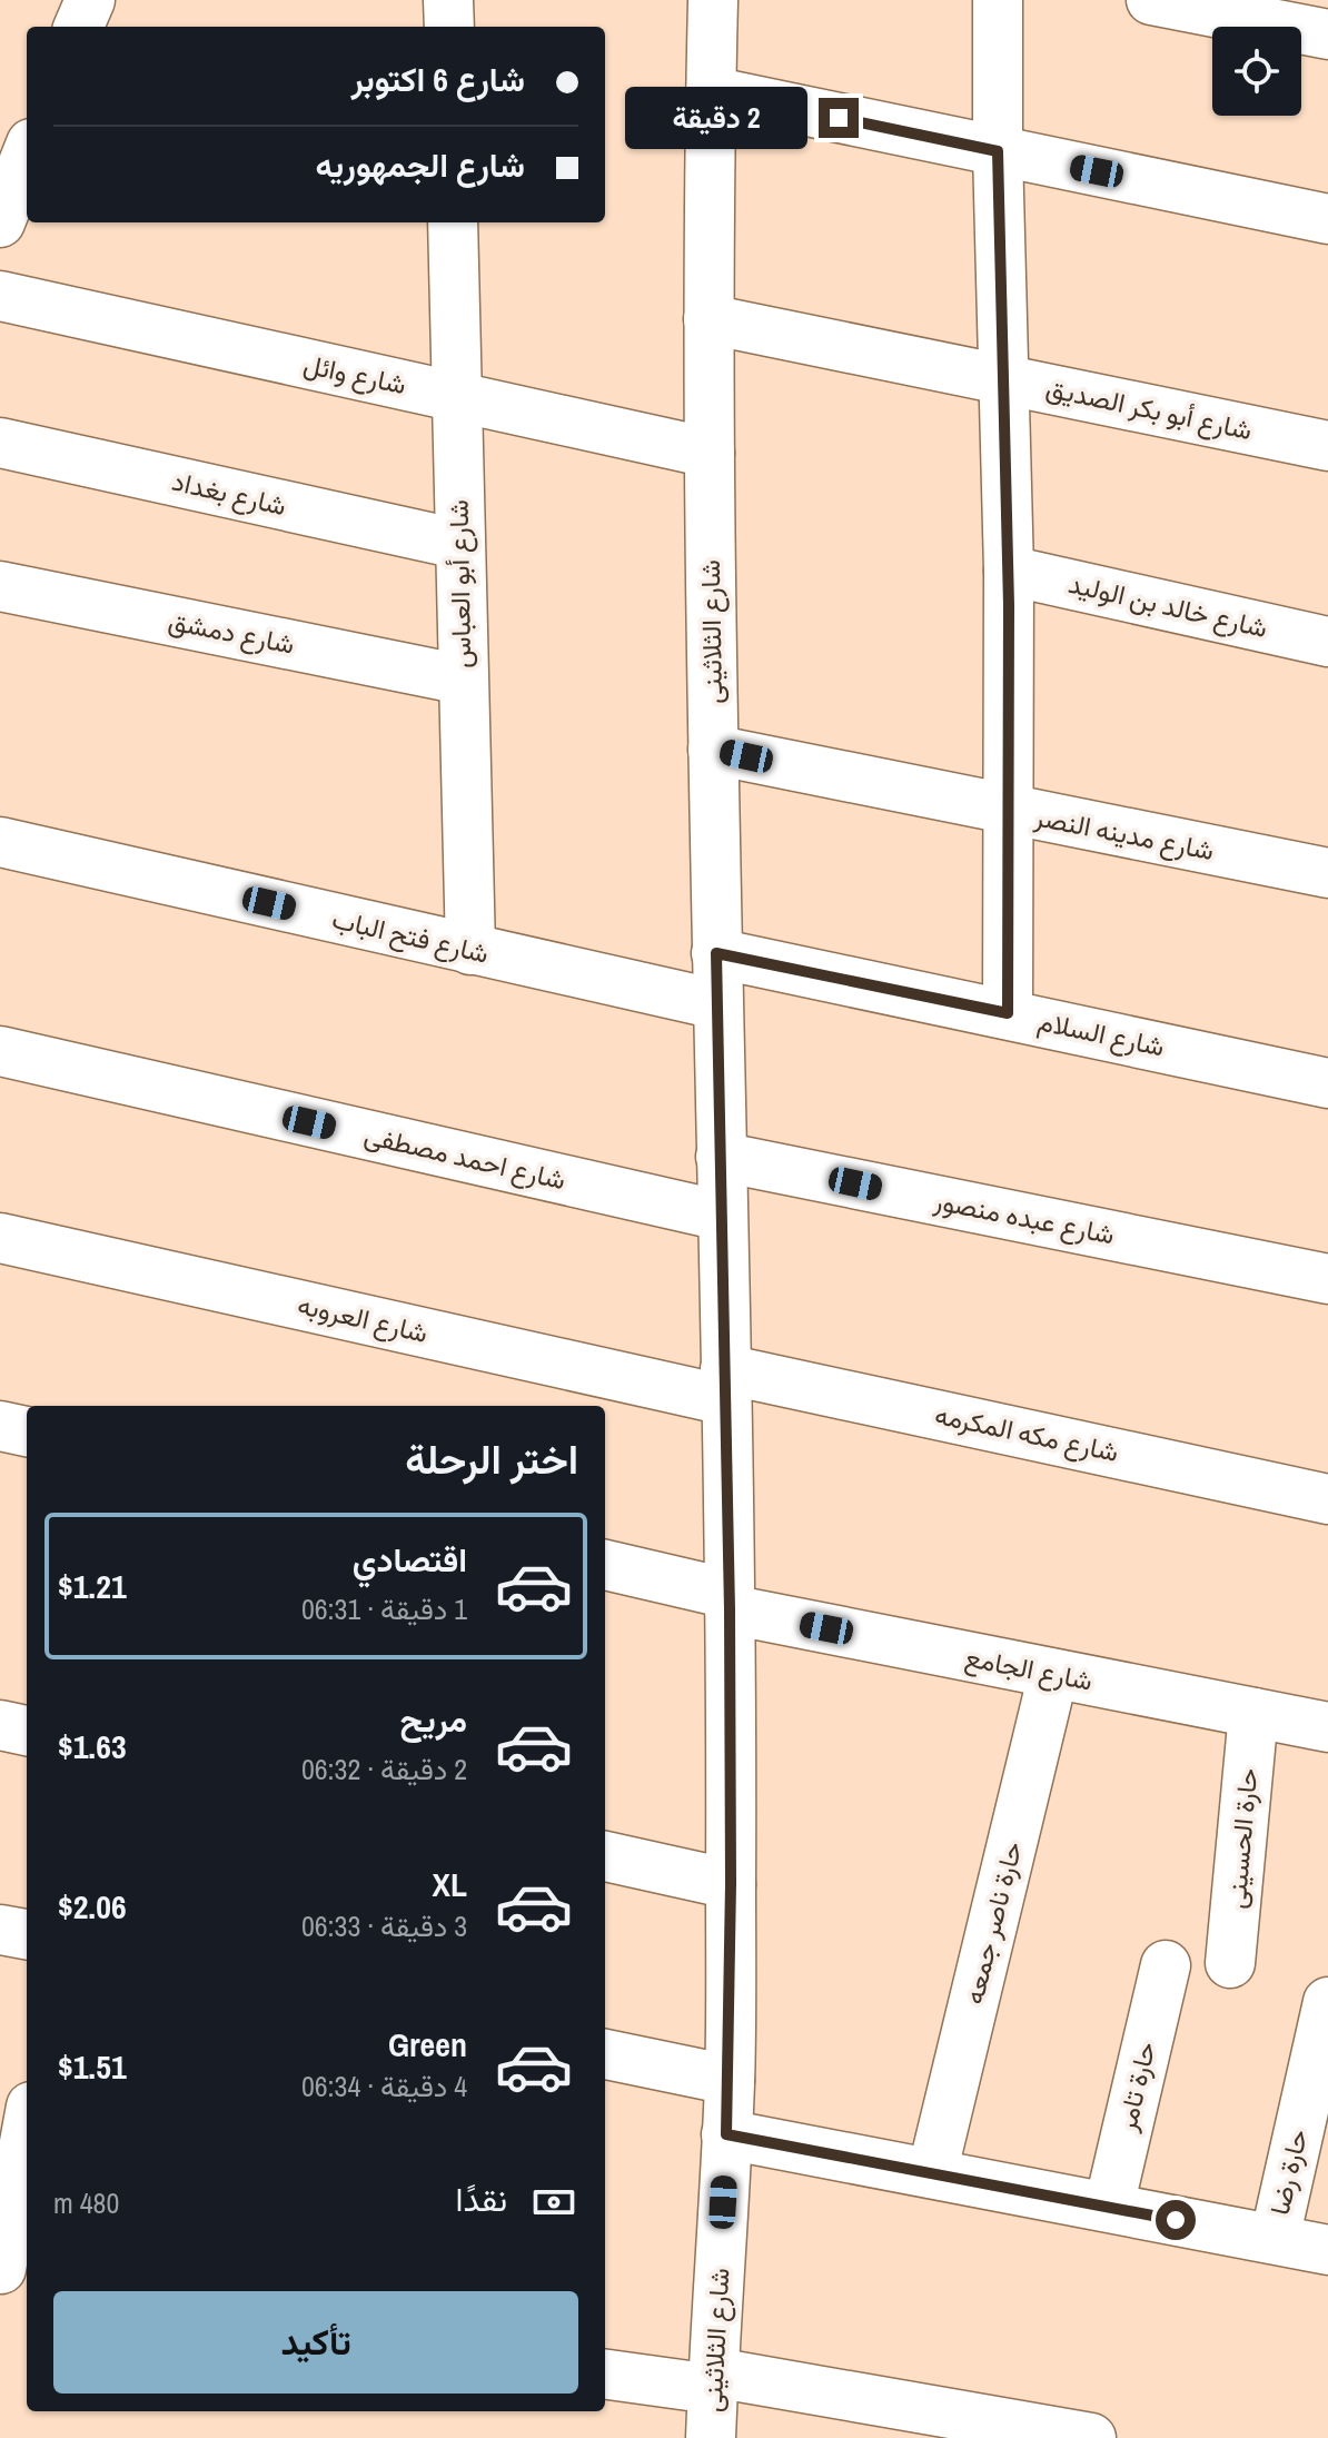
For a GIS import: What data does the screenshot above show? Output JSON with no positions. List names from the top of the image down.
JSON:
{
  "streets": {
    "street": [
      "شارع وائل",
      "شارع أبو بكر الصديق",
      "شارع بغداد",
      "شارع أبو العباس",
      "شارع خالد بن الوليد",
      "شارع الثلاثينى",
      "شارع دمشق",
      "شارع مدينه النصر",
      "شارع فتح الباب",
      "شارع السلام",
      "شارع احمد مصطفى",
      "شارع عبده منصور",
      "شارع العروبه",
      "شارع مكه المكرمه",
      "شارع الجامع",
      "حارة الحسينى",
      "حارة ناصر جمعه",
      "حارة تامر",
      "حارة رضا"
    ]
  },
  "crossings": [
    ["شارع وائل", "شارع أبو العباس"],
    ["شارع وائل", "شارع الثلاثينى"],
    ["شارع أبو بكر الصديق", "شارع الثلاثينى"],
    ["شارع بغداد", "شارع أبو العباس"],
    ["شارع أبو العباس", "شارع دمشق"],
    ["شارع أبو العباس", "شارع فتح الباب"],
    ["شارع الثلاثينى", "شارع مدينه النصر"],
    ["شارع الثلاثينى", "شارع فتح الباب"],
    ["شارع الثلاثينى", "شارع السلام"],
    ["شارع الثلاثينى", "شارع احمد مصطفى"],
    ["شارع الثلاثينى", "شارع عبده منصور"],
    ["شارع الثلاثينى", "شارع العروبه"],
    ["شارع الثلاثينى", "شارع مكه المكرمه"],
    ["شارع الثلاثينى", "شارع الجامع"],
    ["شارع العروبه", "شارع مكه المكرمه"],
    ["شارع الجامع", "حارة الحسينى"],
    ["شارع الجامع", "حارة ناصر جمعه"]
  ],
  "page": {
    "banner": ["شارع 6 اكتوبر", "شارع الجمهوريه"],
    "bubble": "2 دقيقة",
    "heading": "اختر الرحلة",
    "list": [
      {
        "name": "اقتصادي",
        "note": "1 دقيقة · 06:31",
        "value": "$1.21"
      },
      {
        "name": "مريح",
        "note": "2 دقيقة · 06:32",
        "value": "$1.63"
      },
      {
        "name": "XL",
        "note": "3 دقيقة · 06:33",
        "value": "$2.06"
      },
      {
        "name": "Green",
        "note": "4 دقيقة · 06:34",
        "value": "$1.51"
      }
    ],
    "pay": ["نقدًا", "480 m"],
    "buttons": "تأكيد"
  }
}
